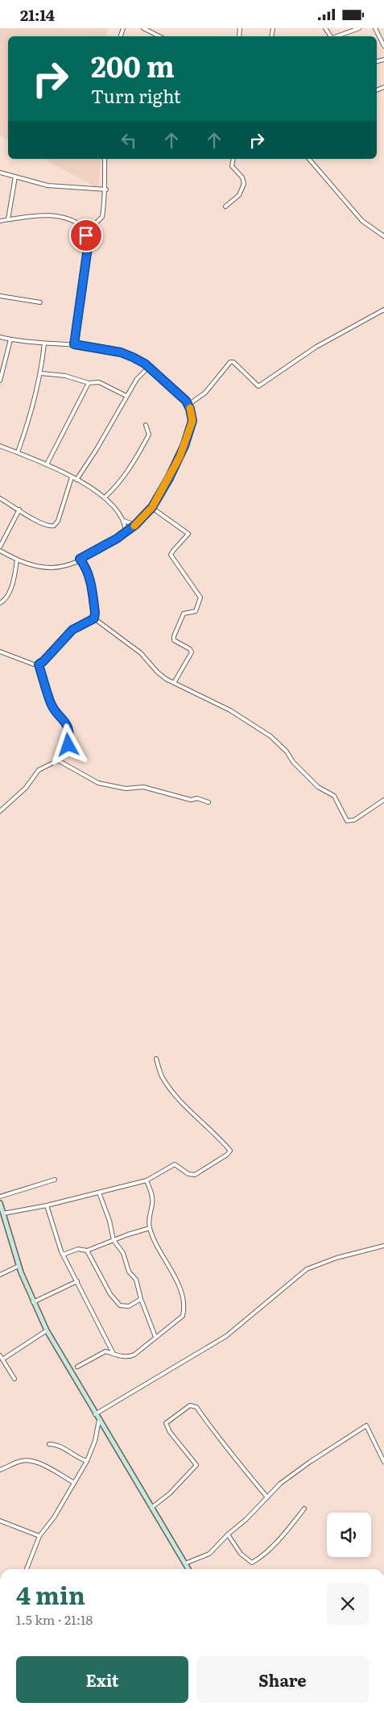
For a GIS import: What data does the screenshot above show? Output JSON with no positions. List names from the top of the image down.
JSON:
{
  "page": {
    "status": "21:14",
    "turn": ["200 m", "Turn right"],
    "heading": ["4 min", "1.5 km · 21:18"],
    "buttons": ["Exit", "Share"]
  }
}
